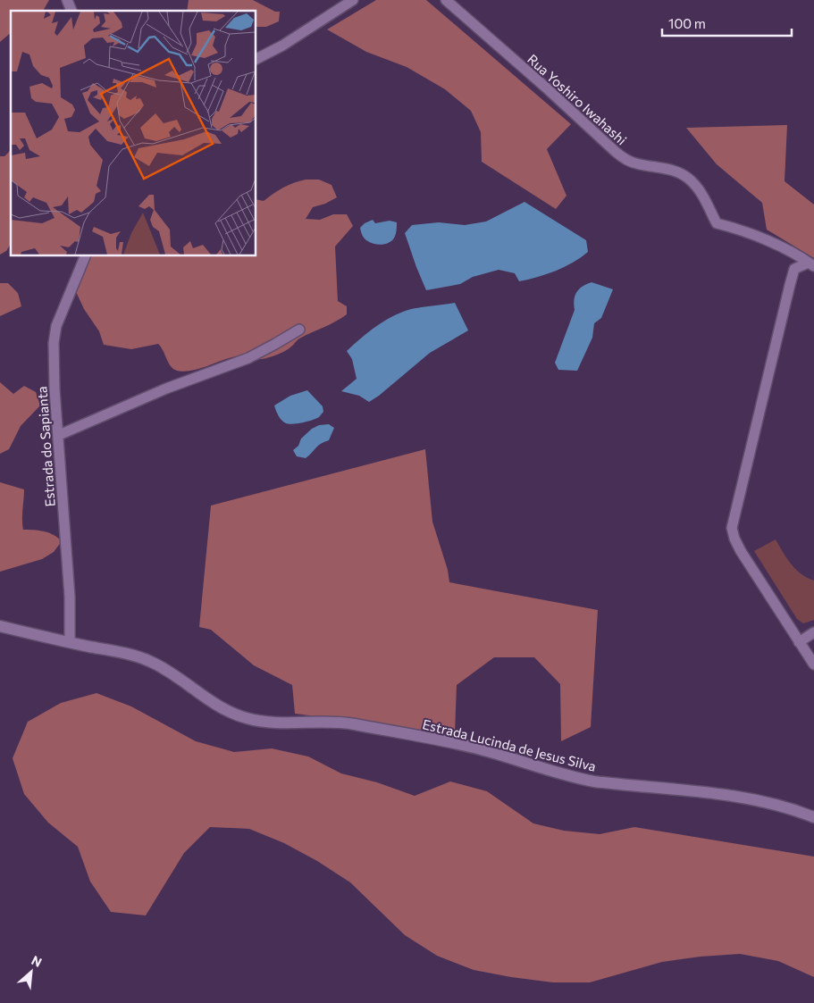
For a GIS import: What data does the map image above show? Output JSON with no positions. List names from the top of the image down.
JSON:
{
  "streets": {
    "main road": ["Estrada Lucinda de Jesus Silva"],
    "street": ["Rua Yoshiro Iwahashi", "Estrada do Sapianta"]
  },
  "crossings": [
    ["Estrada do Sapianta", "Estrada Lucinda de Jesus Silva"]
  ],
  "scale_bar": "100 m",
  "north": "top right"
}
